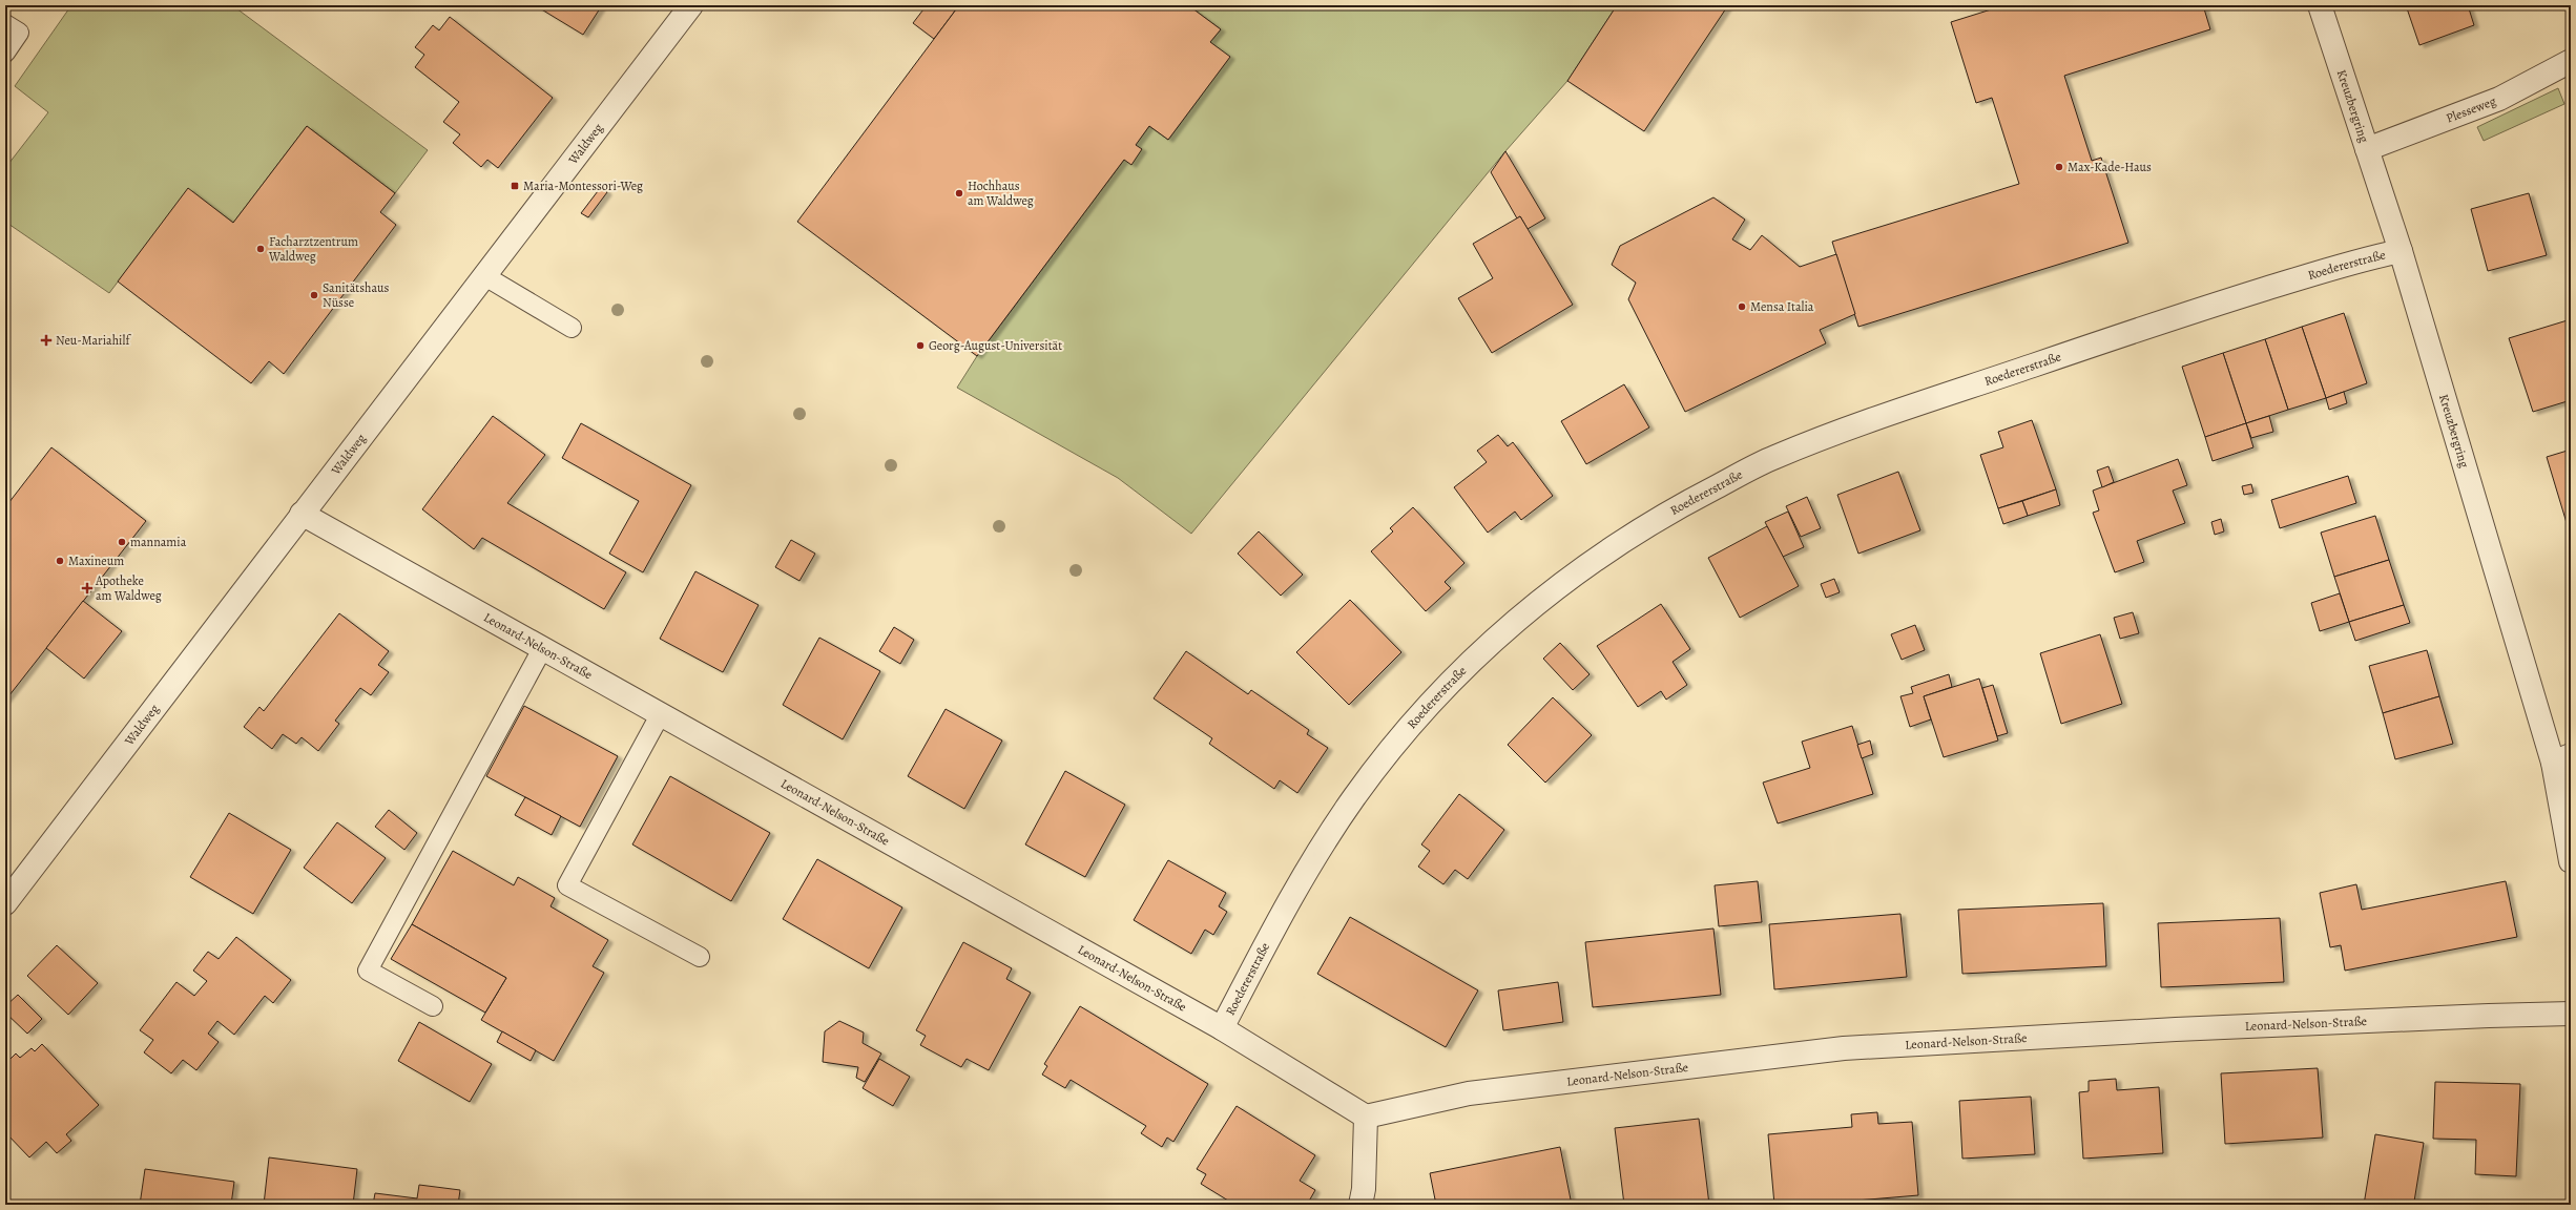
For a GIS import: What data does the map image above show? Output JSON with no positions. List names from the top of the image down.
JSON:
{
  "streets": {
    "street": [
      "Kreuzbergring",
      "Plesseweg",
      "Waldweg",
      "Roedererstraße",
      "Leonard-Nelson-Straße"
    ]
  },
  "crossings": [
    ["Kreuzbergring", "Plesseweg"],
    ["Kreuzbergring", "Roedererstraße"],
    ["Waldweg", "Leonard-Nelson-Straße"],
    ["Roedererstraße", "Leonard-Nelson-Straße"]
  ],
  "places": {
    "other": [
      "Max-Kade-Haus",
      "Hochhaus am Waldweg",
      "Facharztzentrum Waldweg",
      "Sanitätshaus Nüsse",
      "Mensa Italia",
      "Georg-August-Universität",
      "mannamia",
      "Maxineum"
    ],
    "transit": ["Maria-Montessori-Weg"],
    "health": ["Neu-Mariahilf", "Apotheke am Waldweg"]
  }
}
